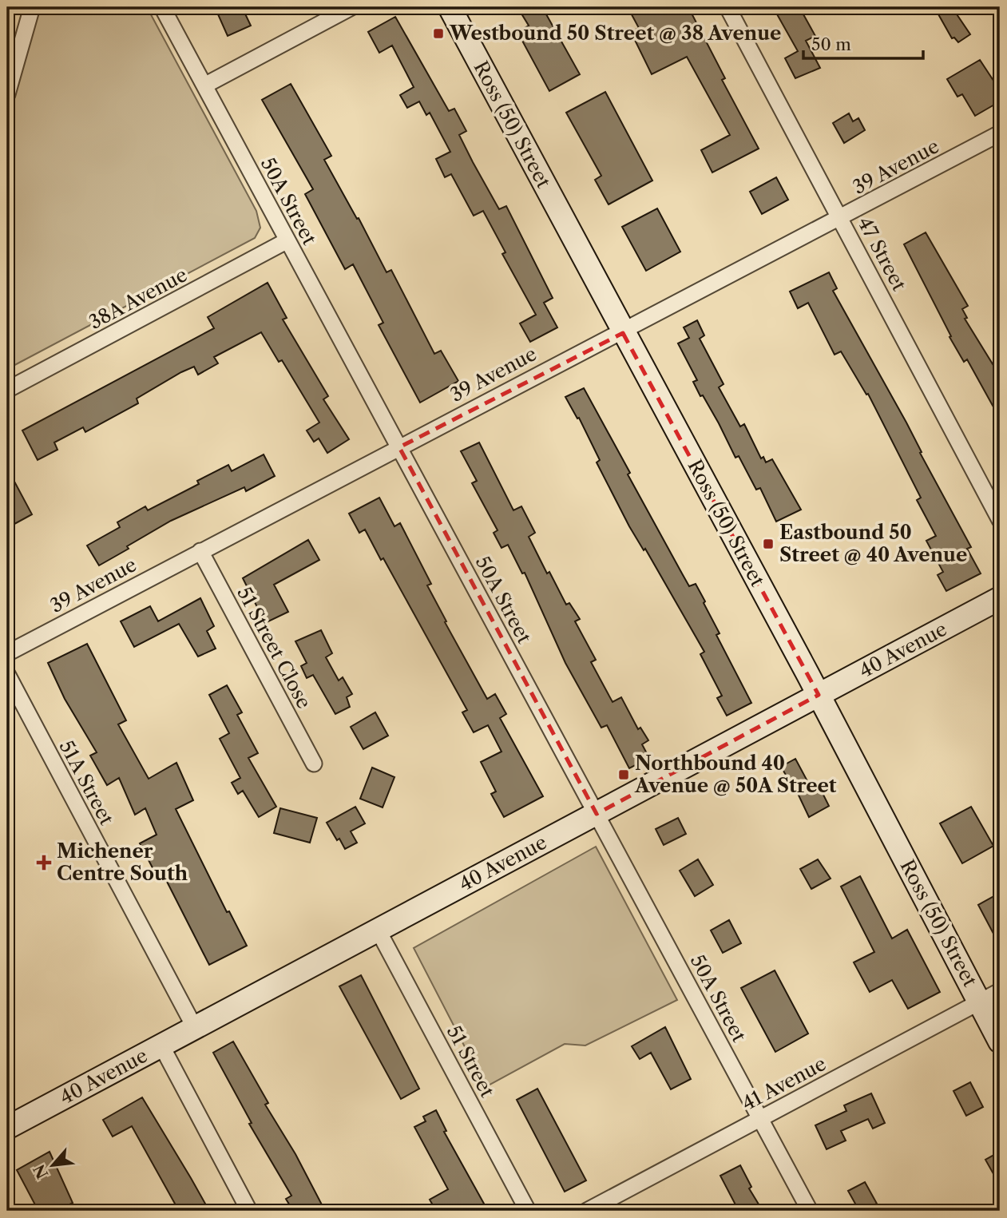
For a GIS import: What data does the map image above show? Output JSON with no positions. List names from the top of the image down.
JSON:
{
  "streets": {
    "main road": ["Ross (50) Street", "40 Avenue"],
    "street": [
      "39 Avenue",
      "50A Street",
      "47 Street",
      "38A Avenue",
      "51 Street Close",
      "51A Street",
      "51 Street",
      "41 Avenue"
    ]
  },
  "crossings": [
    ["Ross (50) Street", "39 Avenue"],
    ["Ross (50) Street", "40 Avenue"],
    ["Ross (50) Street", "41 Avenue"],
    ["39 Avenue", "50A Street"],
    ["39 Avenue", "47 Street"],
    ["39 Avenue", "51 Street Close"],
    ["50A Street", "38A Avenue"],
    ["50A Street", "40 Avenue"],
    ["50A Street", "41 Avenue"],
    ["40 Avenue", "51A Street"],
    ["40 Avenue", "51 Street"]
  ],
  "places": {
    "transit": ["Westbound 50 Street @ 38 Avenue", "Eastbound 50 Street @ 40 Avenue", "Northbound 40 Avenue @ 50A Street"],
    "health": ["Michener Centre South"]
  },
  "scale_bar": "50 m",
  "north": "bottom left"
}
